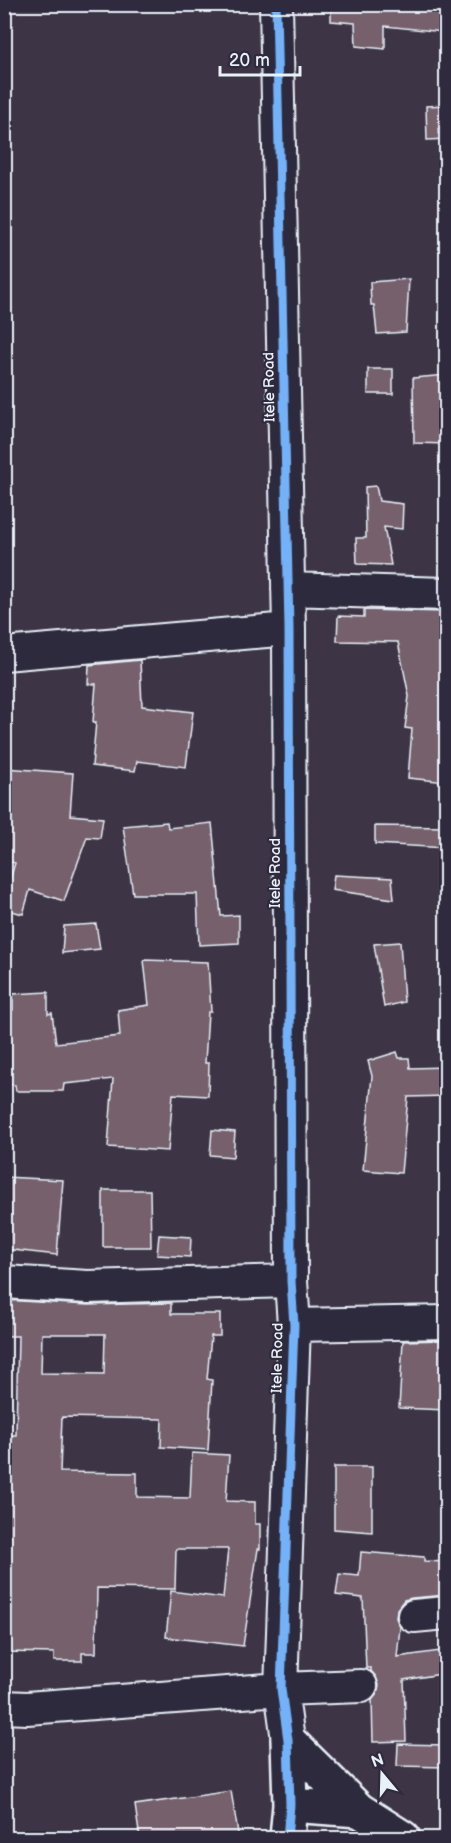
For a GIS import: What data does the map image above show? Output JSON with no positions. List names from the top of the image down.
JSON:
{
  "streets": {
    "street": ["Itele Road"]
  },
  "scale_bar": "20 m",
  "north": "top"
}
